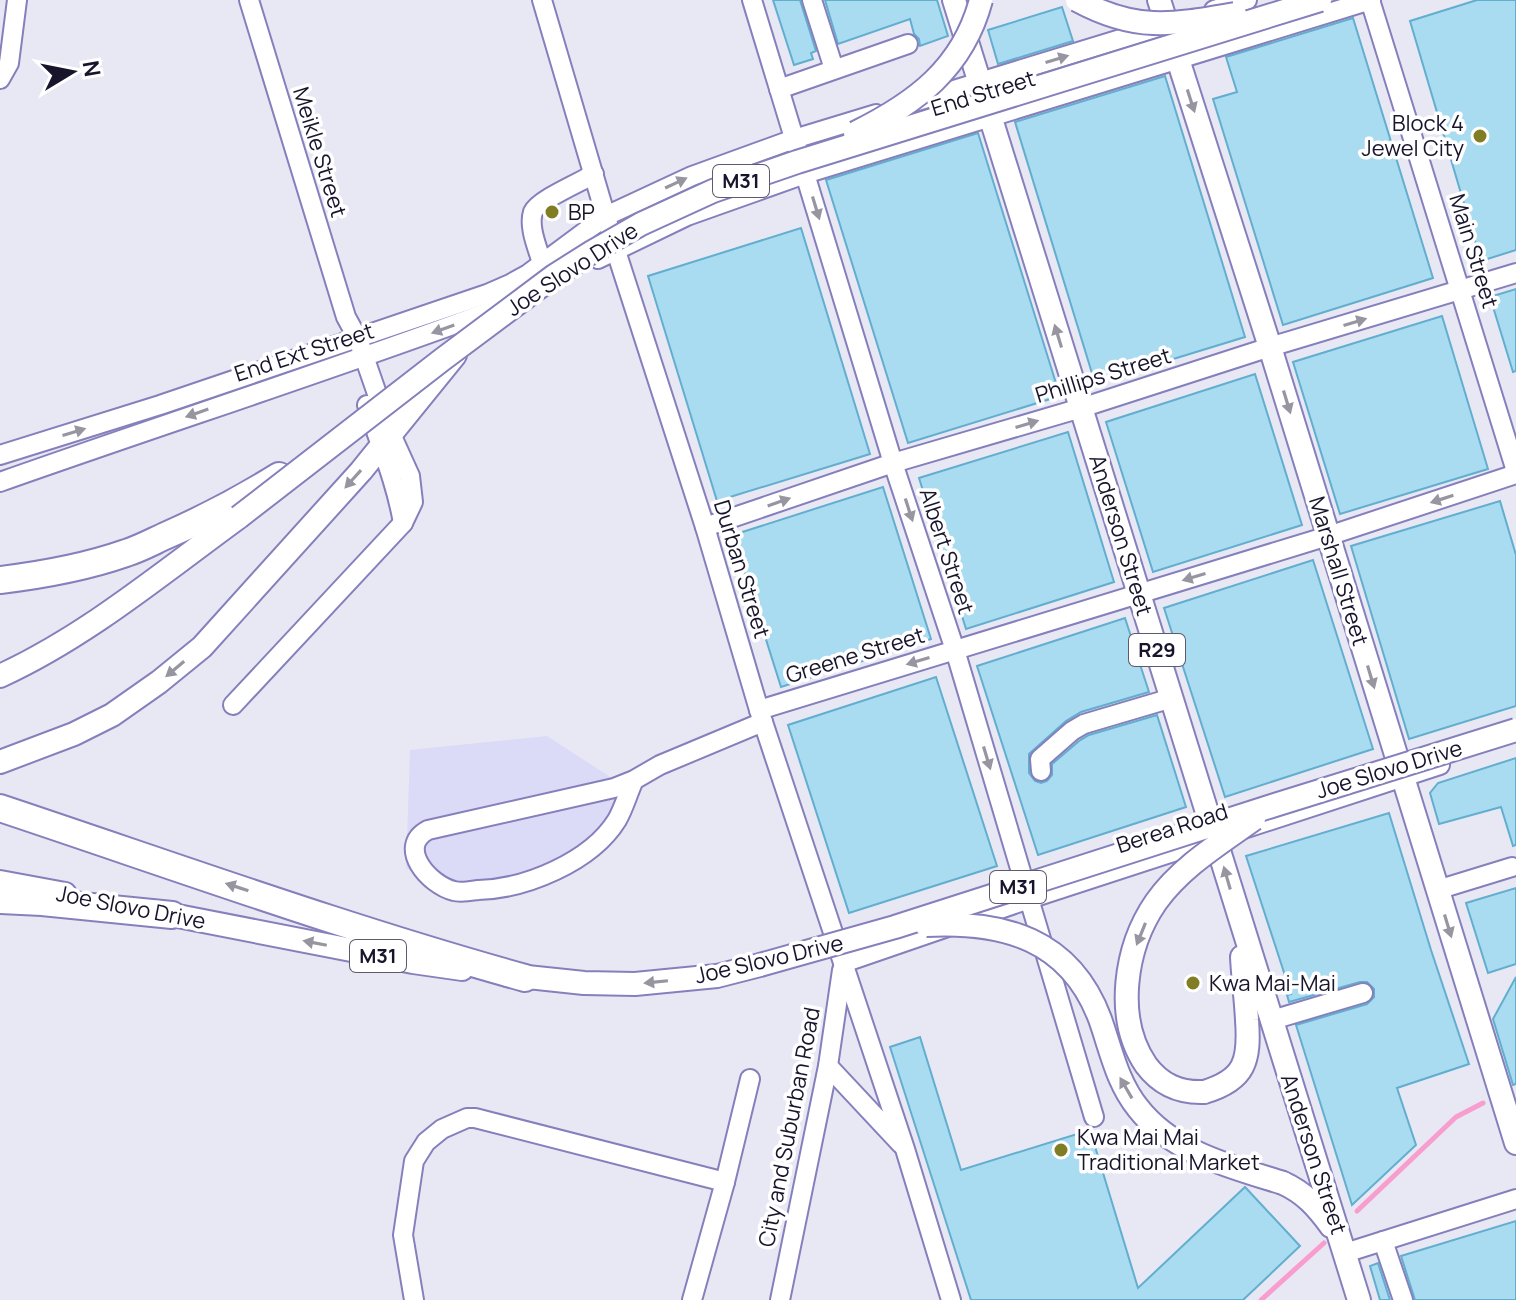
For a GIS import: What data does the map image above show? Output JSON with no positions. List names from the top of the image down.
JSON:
{
  "streets": {
    "main road": [
      "M31",
      "Joe Slovo Drive",
      "Anderson Street",
      "Marshall Street",
      "R29"
    ],
    "street": [
      "End Street",
      "Meikle Street",
      "Main Street",
      "End Ext Street",
      "Phillips Street",
      "Albert Street",
      "Durban Street",
      "Greene Street",
      "Berea Road",
      "City and Suburban Road"
    ]
  },
  "crossings": [
    ["End Street", "Main Street"],
    ["End Street", "Joe Slovo Drive"],
    ["End Street", "End Ext Street"],
    ["End Street", "Anderson Street"],
    ["End Street", "Albert Street"],
    ["End Street", "Durban Street"],
    ["End Street", "Marshall Street"],
    ["Meikle Street", "End Ext Street"],
    ["Main Street", "Phillips Street"],
    ["Main Street", "Greene Street"],
    ["Joe Slovo Drive", "Albert Street"],
    ["End Ext Street", "Durban Street"],
    ["Phillips Street", "Anderson Street"],
    ["Phillips Street", "Albert Street"],
    ["Phillips Street", "Durban Street"],
    ["Phillips Street", "Marshall Street"],
    ["Anderson Street", "Greene Street"],
    ["Anderson Street", "Berea Road"],
    ["Albert Street", "Greene Street"],
    ["Albert Street", "Berea Road"],
    ["Durban Street", "Greene Street"],
    ["Durban Street", "Berea Road"],
    ["Durban Street", "City and Suburban Road"],
    ["Marshall Street", "Greene Street"],
    ["Marshall Street", "Berea Road"],
    ["Berea Road", "City and Suburban Road"]
  ],
  "one_way": [
    "Phillips Street",
    "Albert Street",
    "Marshall Street",
    "Greene Street"
  ],
  "places": [
    "Block 4 Jewel City",
    "BP",
    "Kwa Mai-Mai",
    "Kwa Mai Mai Traditional Market"
  ],
  "north": "right"
}
